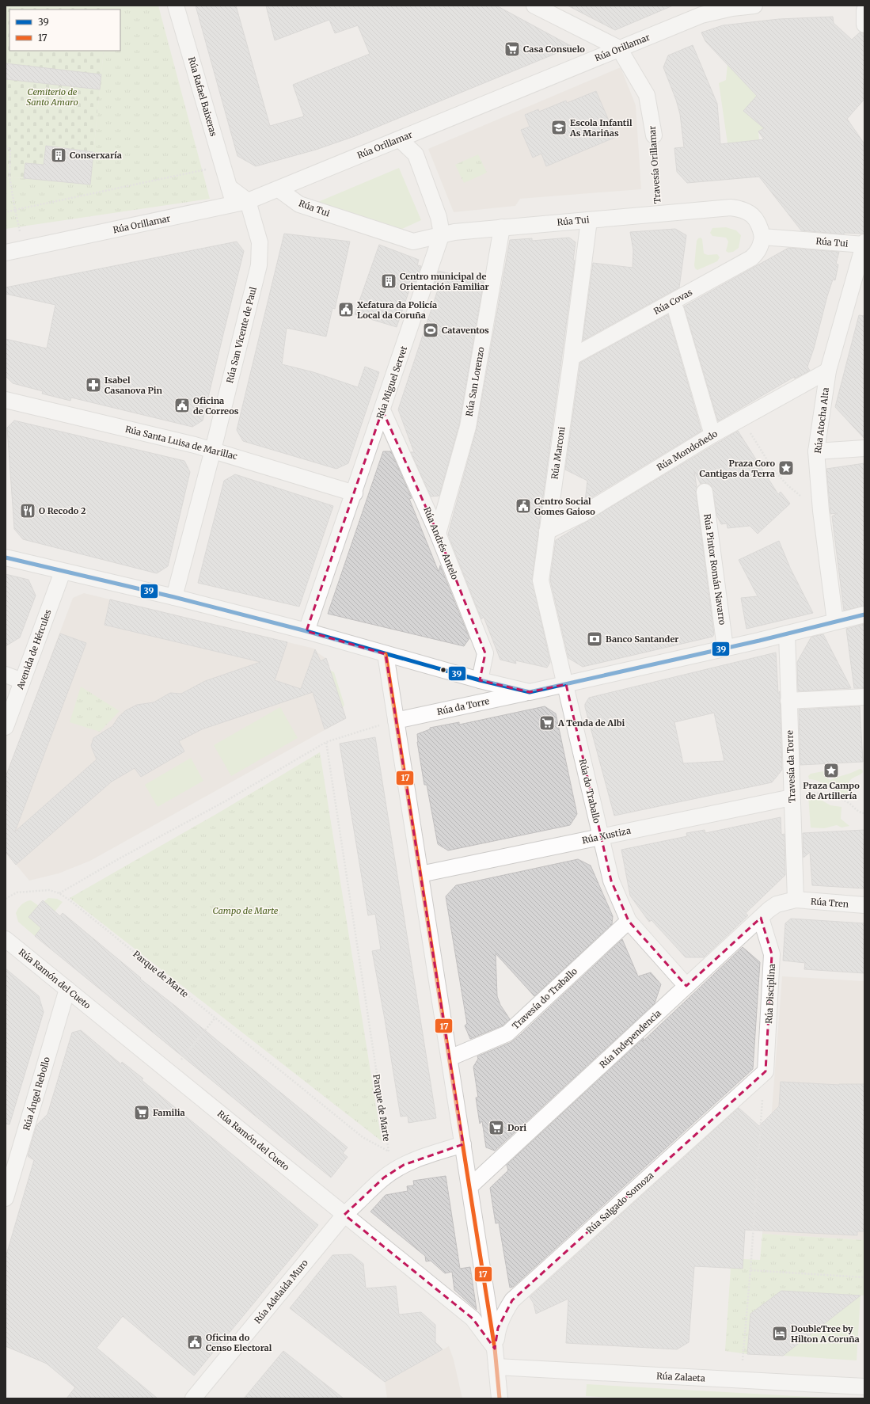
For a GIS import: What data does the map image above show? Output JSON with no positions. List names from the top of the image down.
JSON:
{
  "streets": {
    "street": [
      "Rúa Orillamar",
      "Rúa Rafael Baixeras",
      "Travesía Orillamar",
      "Rúa Tui",
      "Rúa Covas",
      "Rúa San Vicente de Paul",
      "Rúa San Lorenzo",
      "Rúa Miguel Servet",
      "Rúa Atocha Alta",
      "Rúa Santa Luisa de Marillac",
      "Rúa Mondoñedo",
      "Rúa Marconi",
      "Rúa Andrés Antelo",
      "Rúa Pintor Román Navarro",
      "Avenida de Hércules",
      "Rúa da Torre",
      "Travesía da Torre",
      "Rúa do Traballo",
      "Rúa Xustiza",
      "Rúa Tren",
      "Rúa Ramón del Cueto",
      "Rúa Disciplina",
      "Travesía do Traballo",
      "Rúa Independencia",
      "Rúa Ángel Rebollo",
      "Rúa Salgado Somoza",
      "Rúa Adelaida Muro",
      "Rúa Zalaeta"
    ],
    "path": ["Parque de Marte"]
  },
  "crossings": [
    ["Rúa Orillamar", "Rúa Rafael Baixeras"],
    ["Rúa Orillamar", "Travesía Orillamar"],
    ["Rúa Orillamar", "Rúa Tui"],
    ["Rúa Orillamar", "Rúa San Vicente de Paul"],
    ["Rúa Orillamar", "Rúa Miguel Servet"],
    ["Rúa Rafael Baixeras", "Rúa San Vicente de Paul"],
    ["Travesía Orillamar", "Rúa Tui"],
    ["Rúa Tui", "Rúa Covas"],
    ["Rúa Tui", "Rúa San Lorenzo"],
    ["Rúa Tui", "Rúa Miguel Servet"],
    ["Rúa Tui", "Rúa Atocha Alta"],
    ["Rúa Tui", "Rúa Marconi"],
    ["Rúa Covas", "Rúa Mondoñedo"],
    ["Rúa Covas", "Rúa Marconi"],
    ["Rúa San Vicente de Paul", "Rúa Santa Luisa de Marillac"],
    ["Rúa San Vicente de Paul", "Rúa da Torre"],
    ["Rúa San Lorenzo", "Rúa Andrés Antelo"],
    ["Rúa Miguel Servet", "Rúa Santa Luisa de Marillac"],
    ["Rúa Miguel Servet", "Rúa Andrés Antelo"],
    ["Rúa Miguel Servet", "Rúa da Torre"],
    ["Rúa Atocha Alta", "Rúa Mondoñedo"],
    ["Rúa Atocha Alta", "Rúa da Torre"],
    ["Rúa Mondoñedo", "Rúa Marconi"],
    ["Rúa Marconi", "Rúa da Torre"],
    ["Rúa Marconi", "Rúa do Traballo"],
    ["Rúa Andrés Antelo", "Rúa da Torre"],
    ["Rúa Pintor Román Navarro", "Rúa da Torre"],
    ["Avenida de Hércules", "Rúa da Torre"],
    ["Rúa da Torre", "Travesía da Torre"],
    ["Rúa da Torre", "Rúa do Traballo"],
    ["Travesía da Torre", "Rúa Xustiza"],
    ["Travesía da Torre", "Rúa Tren"],
    ["Travesía da Torre", "Rúa Independencia"],
    ["Rúa do Traballo", "Rúa Xustiza"],
    ["Rúa do Traballo", "Travesía do Traballo"],
    ["Rúa do Traballo", "Rúa Independencia"],
    ["Rúa Tren", "Rúa Independencia"],
    ["Rúa Ramón del Cueto", "Rúa Ángel Rebollo"],
    ["Rúa Ramón del Cueto", "Rúa Salgado Somoza"],
    ["Rúa Ramón del Cueto", "Rúa Adelaida Muro"],
    ["Rúa Disciplina", "Rúa Independencia"],
    ["Rúa Disciplina", "Rúa Salgado Somoza"]
  ],
  "parks": ["Cemiterio de Santo Amaro", "Campo de Marte"],
  "places": {
    "supermarket": [
      "Casa Consuelo",
      "A Tenda de Albi",
      "Familia",
      "Dori"
    ],
    "school or university": ["Escola Infantil As Mariñas"],
    "building": ["Conserxaría", "Centro municipal de Orientación Familiar"],
    "public building": [
      "Xefatura da Policía Local da Coruña",
      "Oficina de Correos",
      "Centro Social Gomes Gaioso",
      "Oficina do Censo Electoral"
    ],
    "sports": ["Cataventos"],
    "pharmacy": ["Isabel Casanova Pin"],
    "place": ["Praza Coro Cantigas da Terra", "Praza Campo de Artillería"],
    "restaurant": ["O Recodo 2"],
    "bank": ["Banco Santander"],
    "hotel": ["DoubleTree by Hilton A Coruña"]
  },
  "lines": ["transit line 39", "transit line 17"],
  "legend": ["39", "17"]
}
